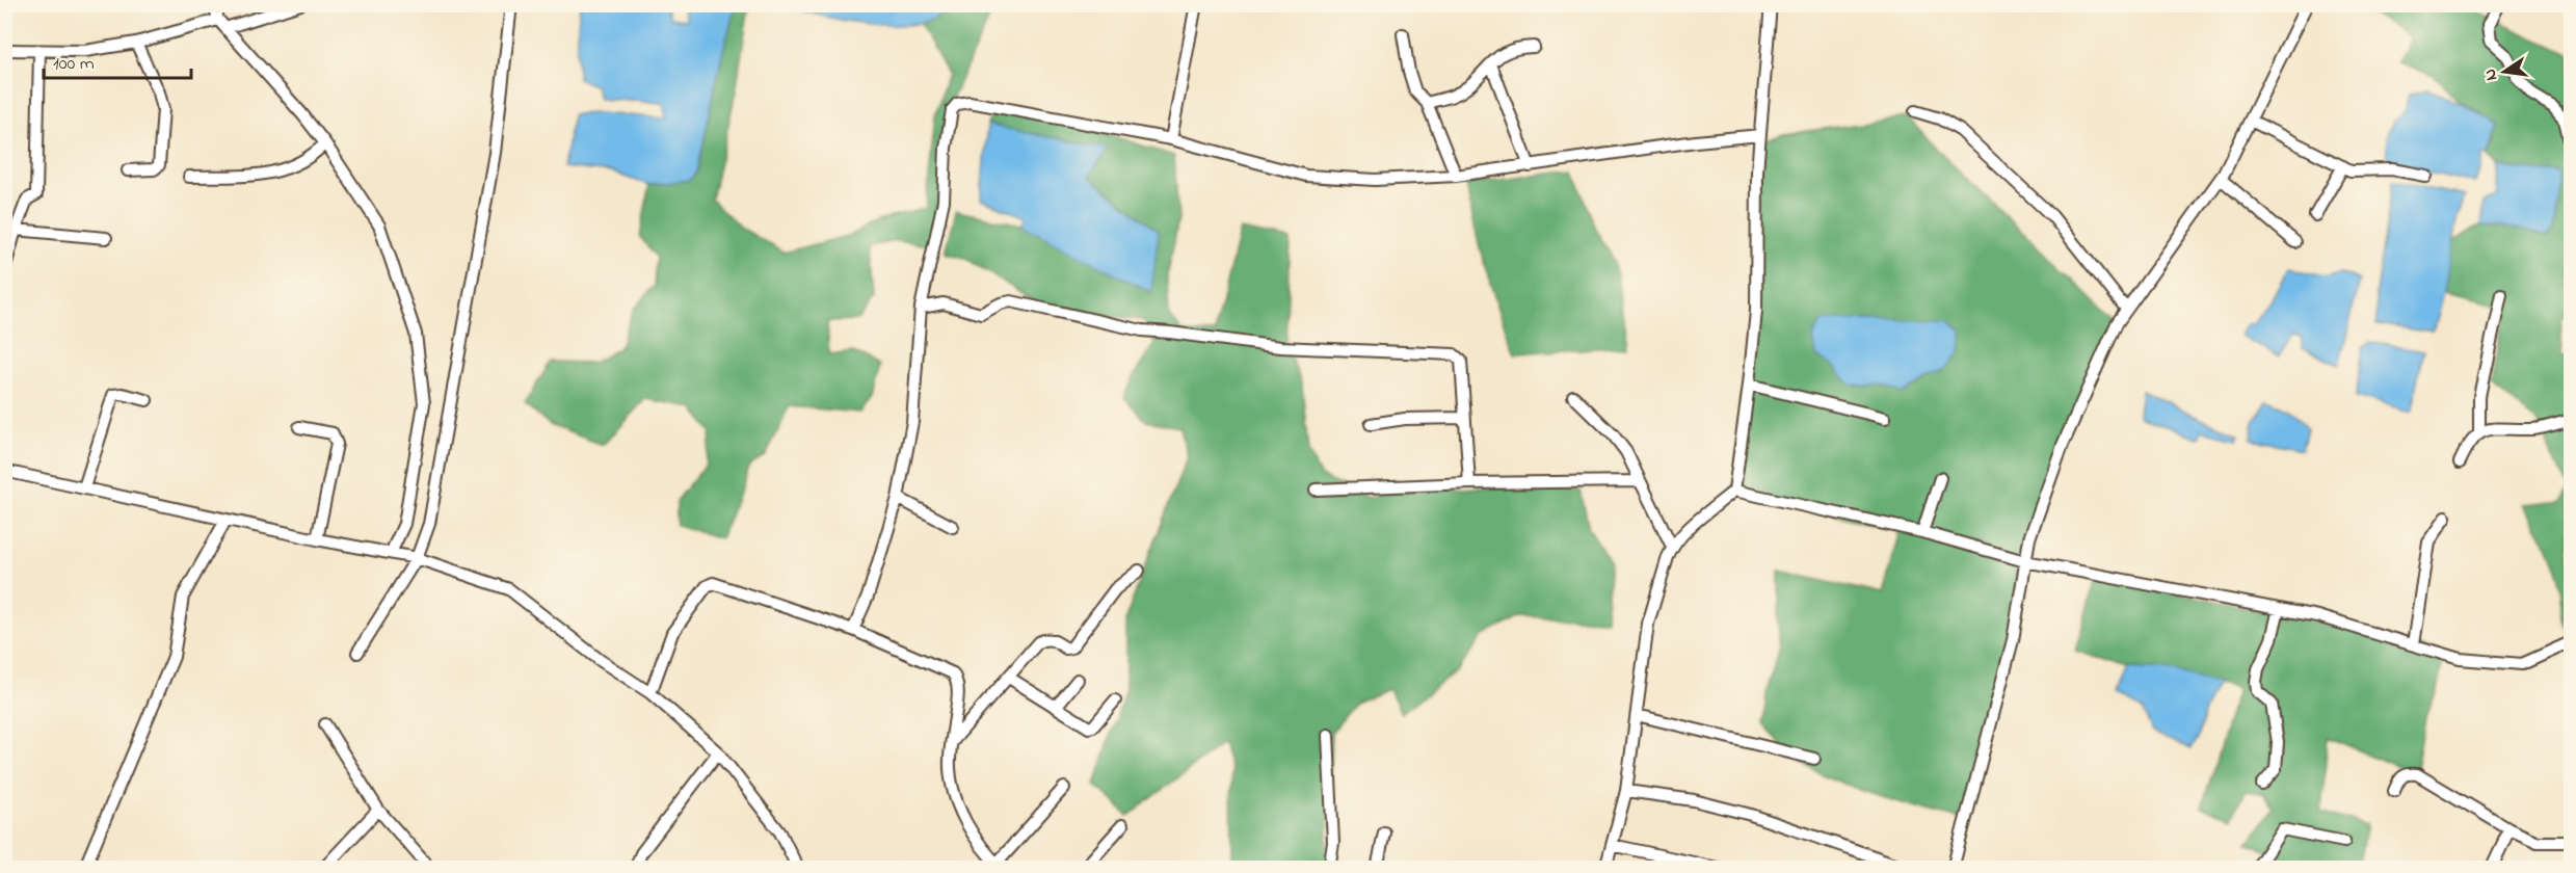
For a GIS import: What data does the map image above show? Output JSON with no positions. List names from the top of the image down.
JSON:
{
  "scale_bar": "100 m",
  "north": "left"
}
